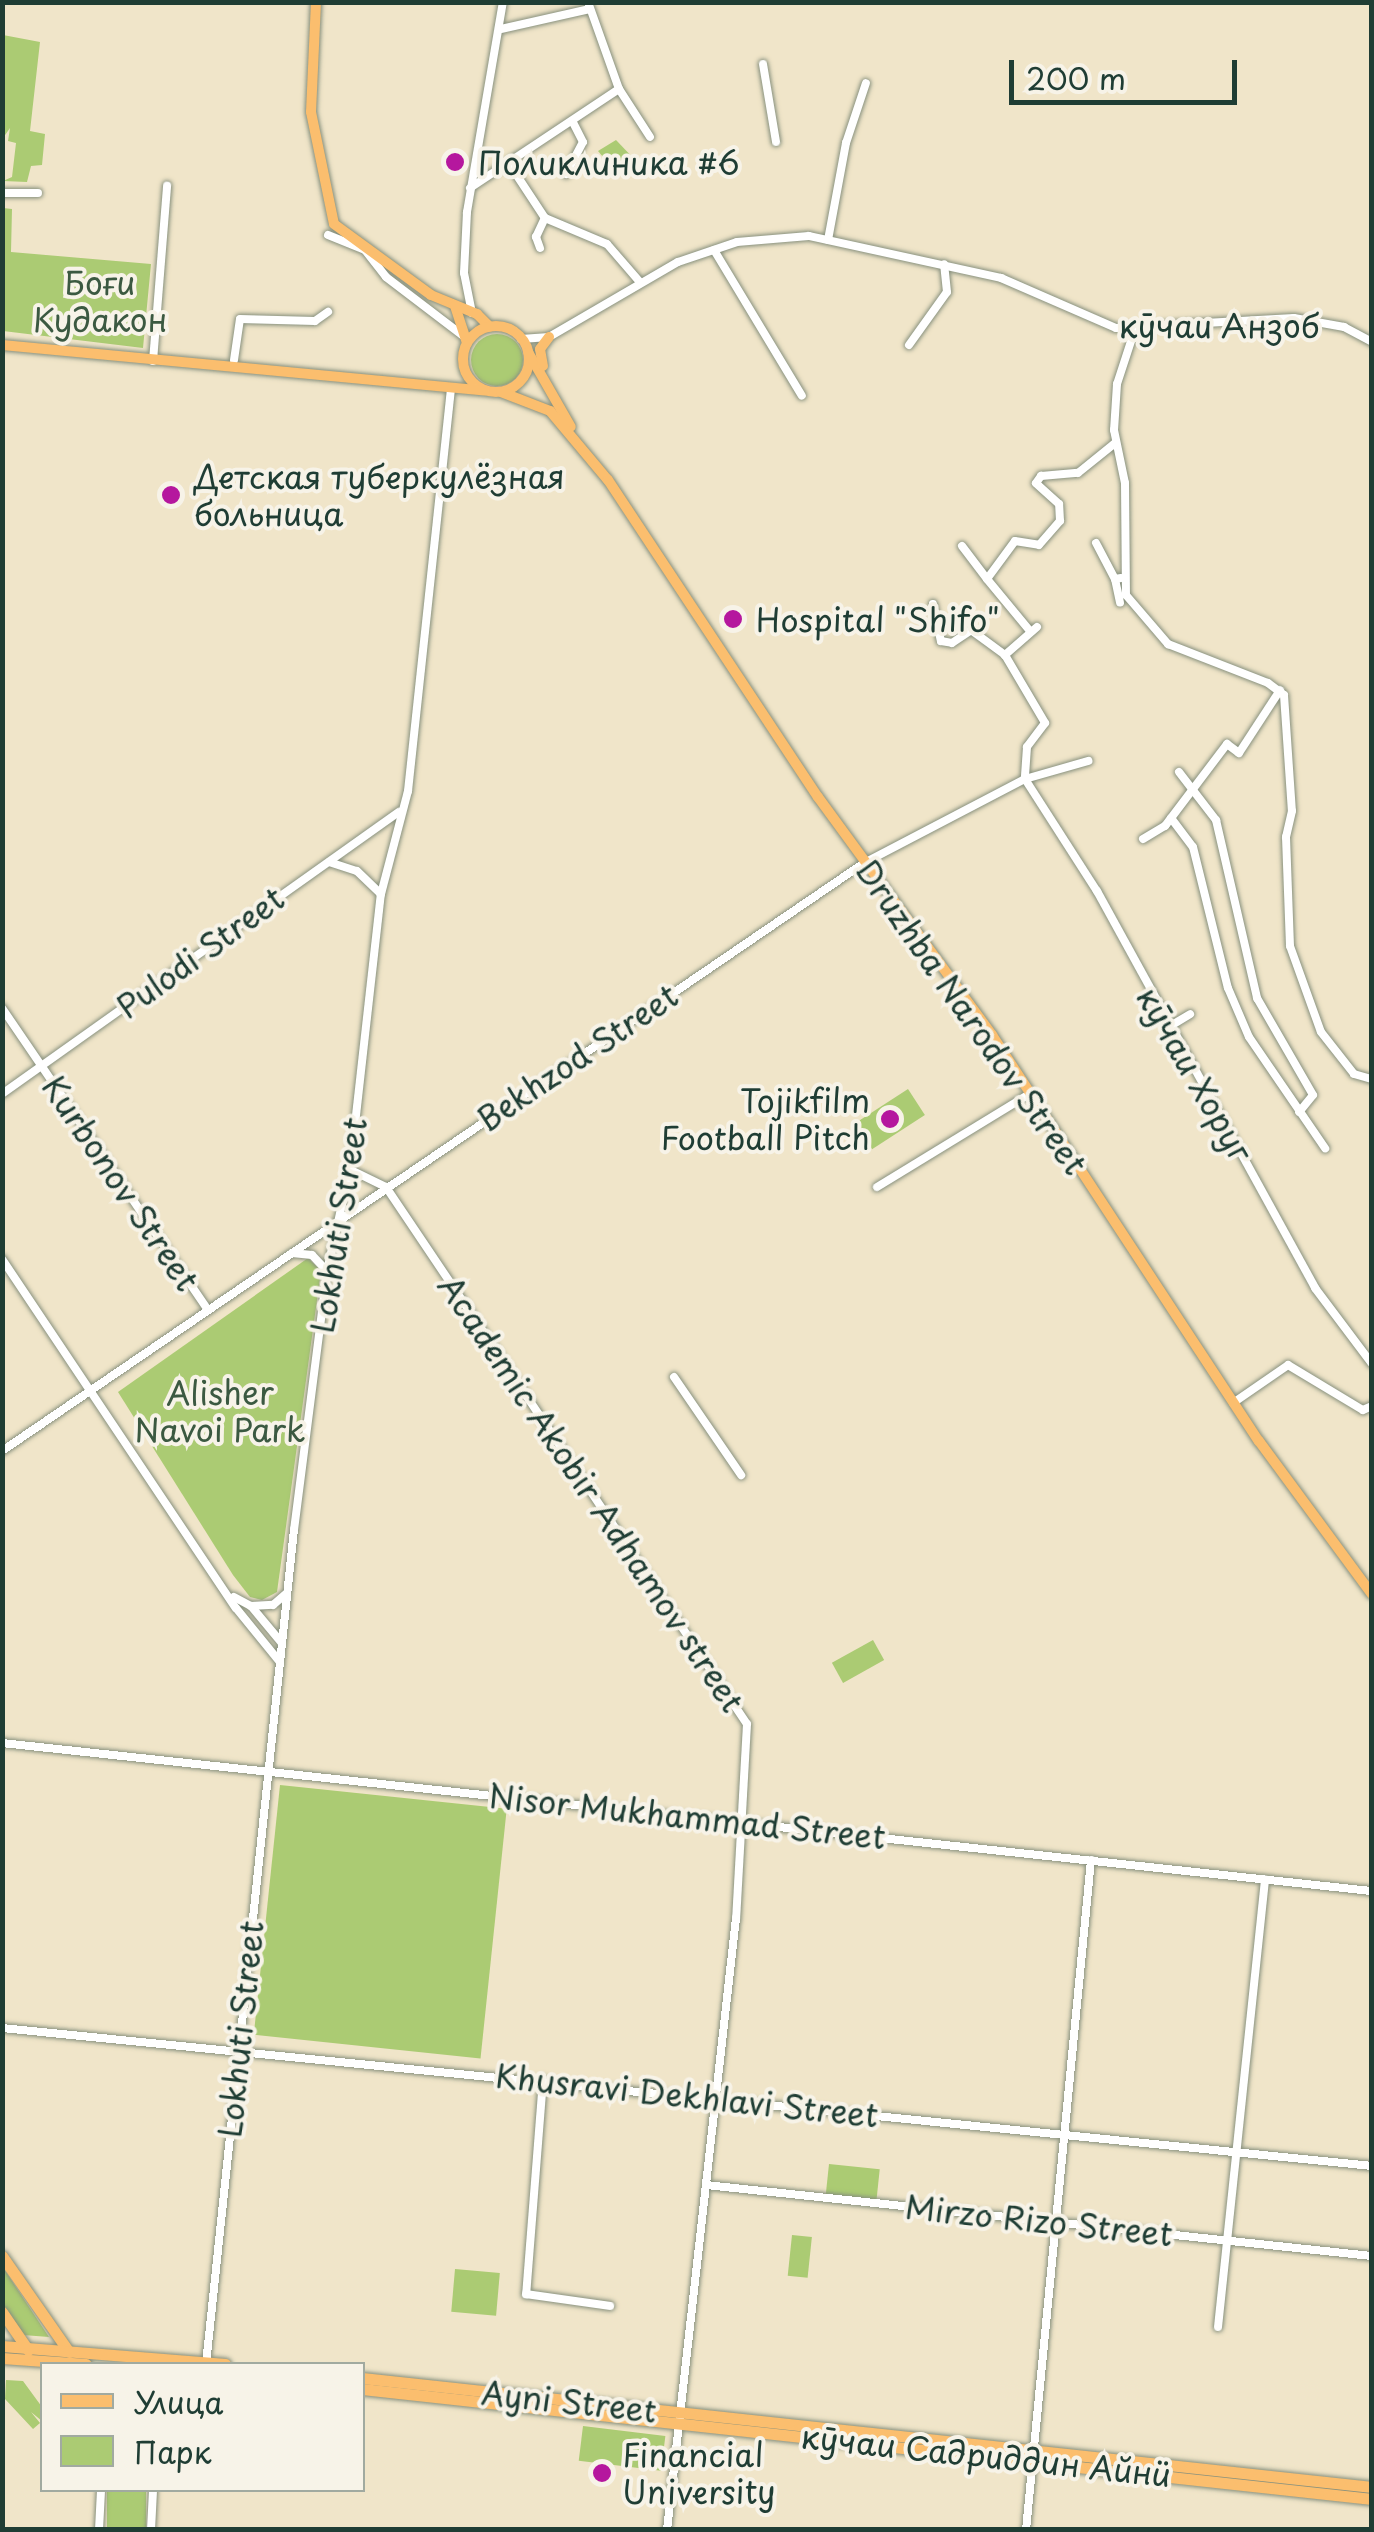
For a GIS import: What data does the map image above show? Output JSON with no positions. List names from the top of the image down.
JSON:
{
  "streets": {
    "highway": ["Ayni Street", "кӯчаи Садриддин Айнӣ"],
    "main road": ["Druzhba Narodov Street"],
    "street": [
      "кӯчаи Анзоб",
      "Pulodi Street",
      "Bekhzod Street",
      "кӯчаи Хоруг",
      "Kurbonov Street",
      "Lokhuti Street",
      "Academic Akobir Adhamov street",
      "Nisor Mukhammad Street",
      "Khusravi Dekhlavi Street",
      "Mirzo Rizo Street"
    ]
  },
  "crossings": [
    ["Pulodi Street", "Kurbonov Street"],
    ["Pulodi Street", "Lokhuti Street"],
    ["Druzhba Narodov Street", "Bekhzod Street"],
    ["Bekhzod Street", "кӯчаи Хоруг"],
    ["Bekhzod Street", "Kurbonov Street"],
    ["Bekhzod Street", "Lokhuti Street"],
    ["Bekhzod Street", "Academic Akobir Adhamov street"],
    ["Lokhuti Street", "Nisor Mukhammad Street"],
    ["Lokhuti Street", "Khusravi Dekhlavi Street"],
    ["Academic Akobir Adhamov street", "Nisor Mukhammad Street"],
    ["Academic Akobir Adhamov street", "Khusravi Dekhlavi Street"],
    ["Academic Akobir Adhamov street", "Mirzo Rizo Street"],
    ["Academic Akobir Adhamov street", "Ayni Street"],
    ["Academic Akobir Adhamov street", "кӯчаи Садриддин Айнӣ"],
    ["Ayni Street", "кӯчаи Садриддин Айнӣ"]
  ],
  "parks": ["Боғи Кудакон", "Alisher Navoi Park"],
  "places": [
    "Поликлиника #6",
    "Детская туберкулёзная больница",
    "Hospital \"Shifo\"",
    "Tojikfilm Football Pitch",
    "Financial University"
  ],
  "legend": ["Улица", "Парк"],
  "scale_bar": "200 m"
}
